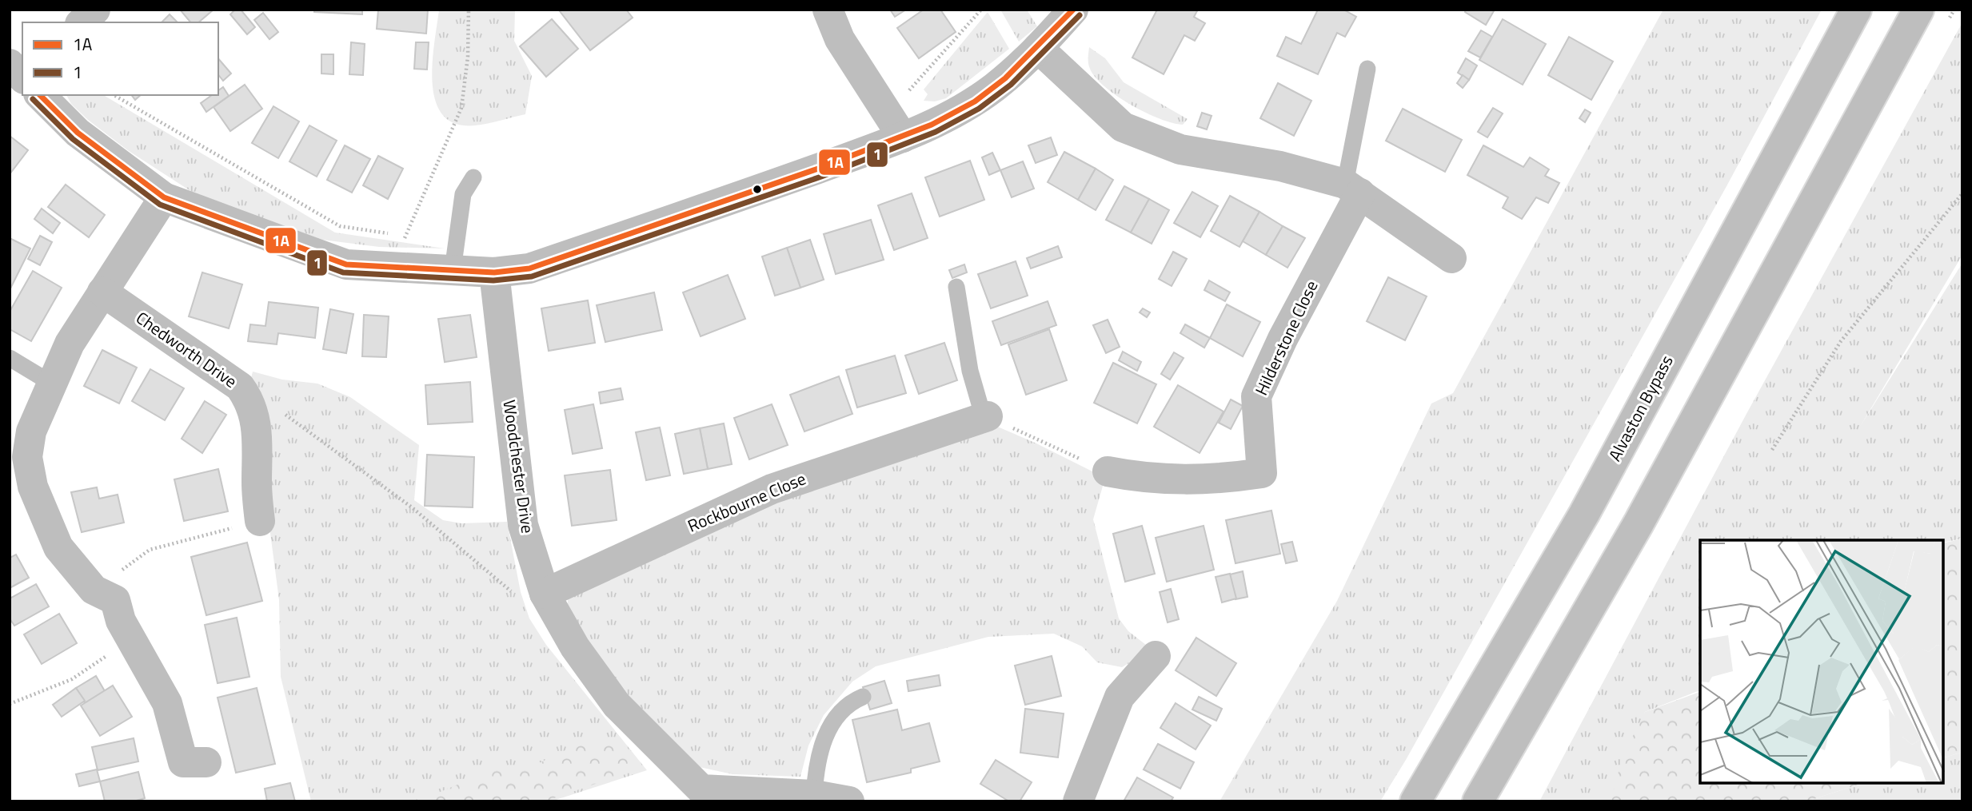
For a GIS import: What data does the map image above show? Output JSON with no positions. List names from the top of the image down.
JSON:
{
  "streets": {
    "main road": [
      "Hilderstone Close",
      "Chedworth Drive",
      "Alvaston Bypass",
      "Woodchester Drive",
      "Rockbourne Close"
    ]
  },
  "crossings": [
    ["Woodchester Drive", "Rockbourne Close"]
  ],
  "lines": ["transit line 1A", "transit line 1"],
  "legend": ["1A", "1"]
}
